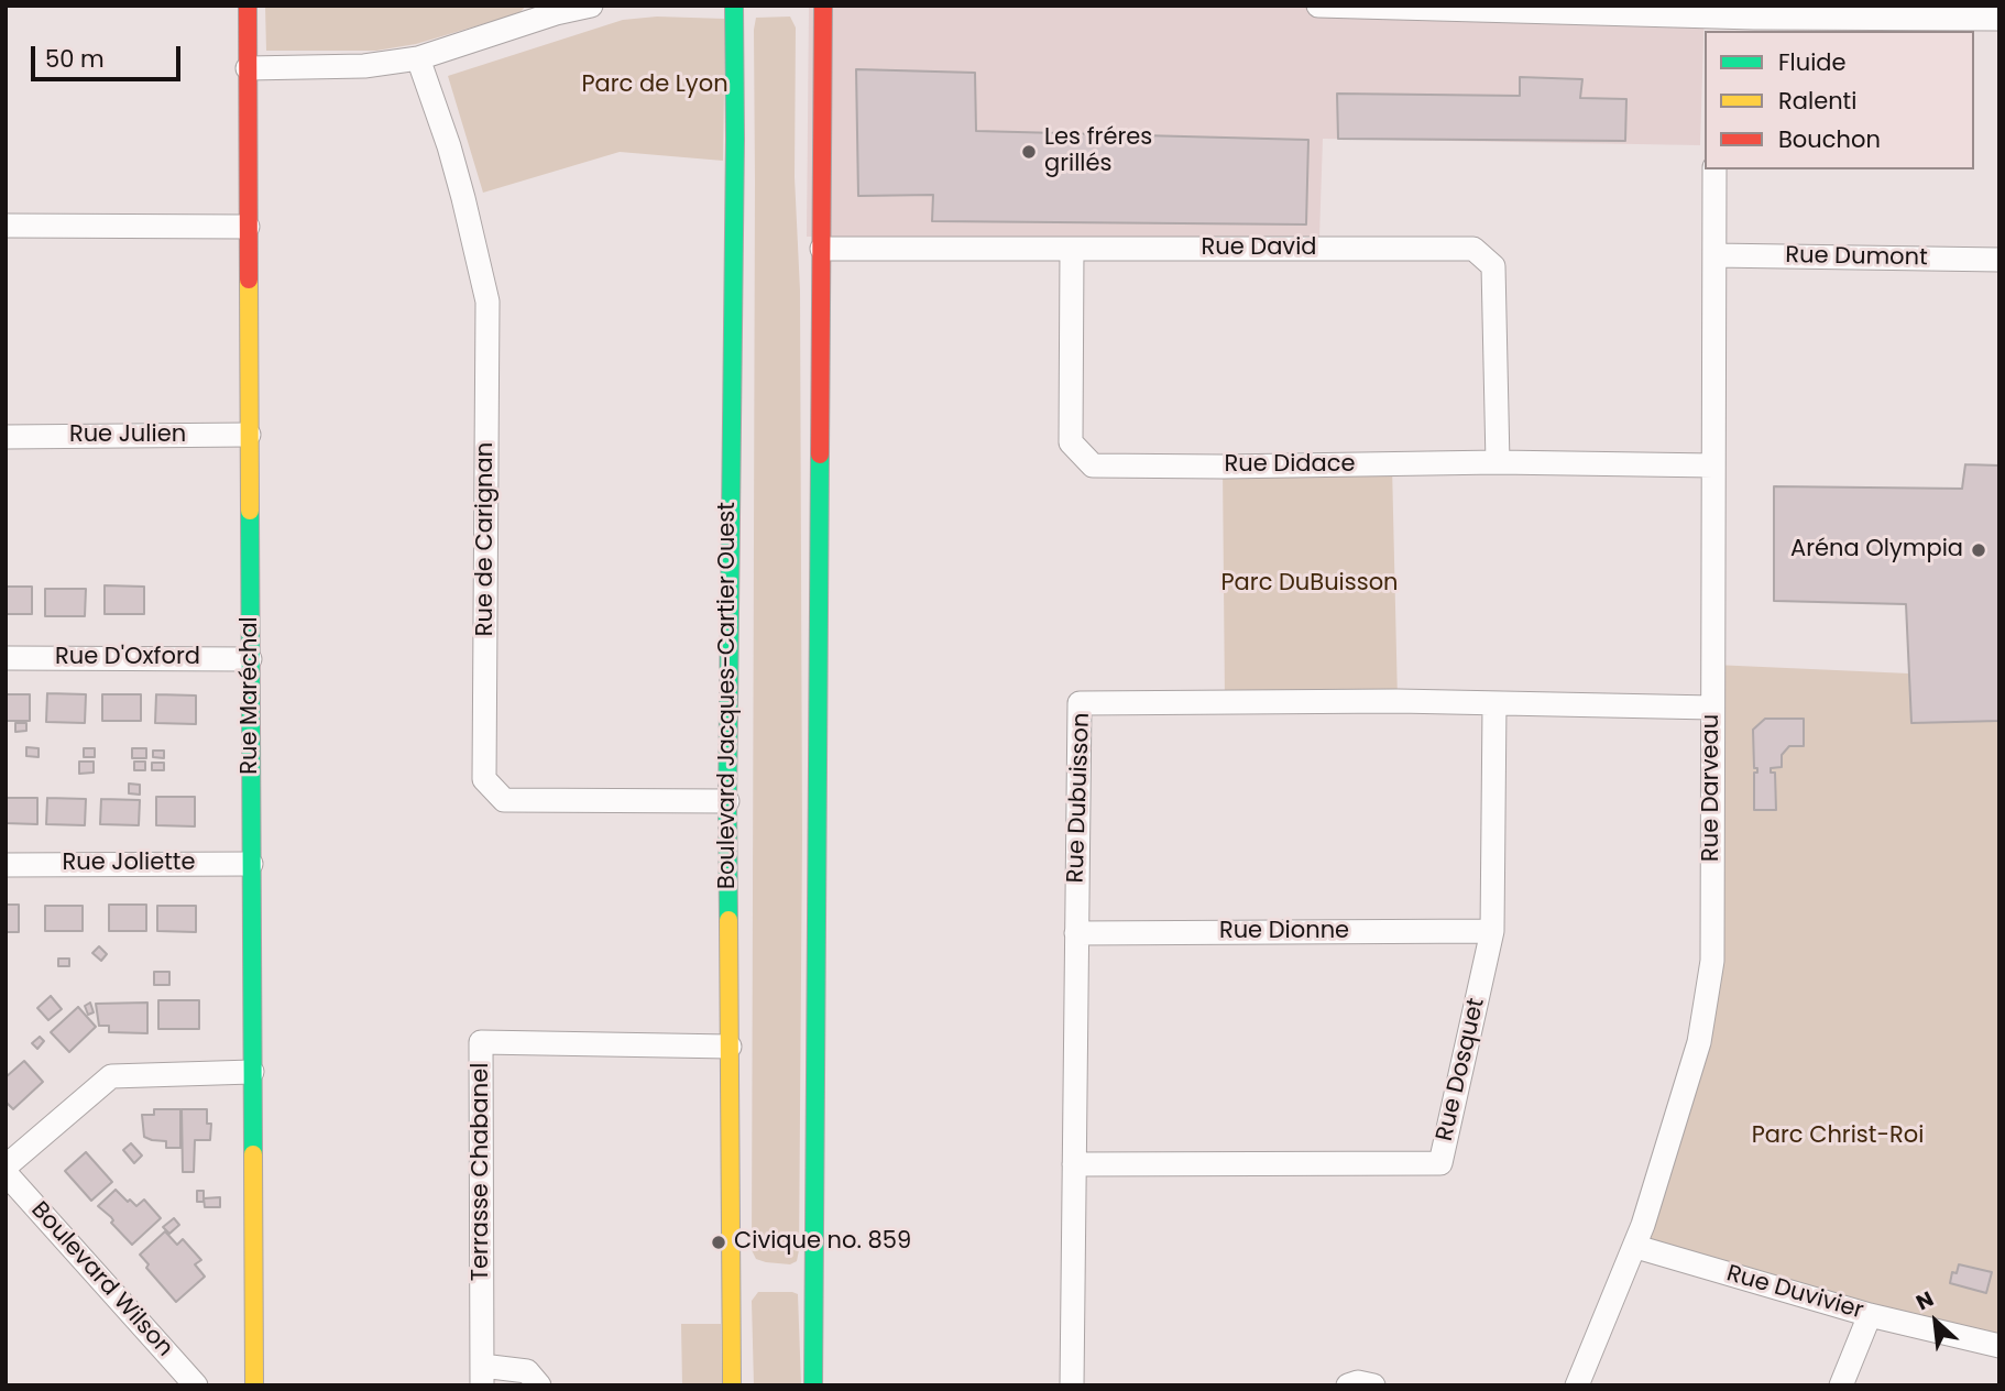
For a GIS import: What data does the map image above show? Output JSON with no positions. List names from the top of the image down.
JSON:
{
  "streets": {
    "main road": ["Rue Maréchal", "Boulevard Jacques-Cartier Ouest"],
    "street": [
      "Rue David",
      "Rue Dumont",
      "Rue Julien",
      "Rue Didace",
      "Rue de Carignan",
      "Rue D'Oxford",
      "Rue Darveau",
      "Rue Dubuisson",
      "Rue Joliette",
      "Rue Dionne",
      "Rue Dosquet",
      "Terrasse Chabanel",
      "Boulevard Wilson",
      "Rue Duvivier"
    ]
  },
  "crossings": [
    ["Rue David", "Rue Didace"],
    ["Rue Dumont", "Rue Darveau"],
    ["Rue Julien", "Rue Maréchal"],
    ["Rue Didace", "Rue Darveau"],
    ["Rue de Carignan", "Boulevard Jacques-Cartier Ouest"],
    ["Rue D'Oxford", "Rue Maréchal"],
    ["Rue Maréchal", "Rue Joliette"],
    ["Boulevard Jacques-Cartier Ouest", "Terrasse Chabanel"],
    ["Rue Darveau", "Rue Dubuisson"],
    ["Rue Darveau", "Rue Duvivier"],
    ["Rue Dubuisson", "Rue Dionne"],
    ["Rue Dubuisson", "Rue Dosquet"],
    ["Rue Dionne", "Rue Dosquet"]
  ],
  "parks": ["Parc de Lyon", "Parc DuBuisson", "Parc Christ-Roi"],
  "places": ["Les fréres grillés", "Aréna Olympia", "Civique no. 859"],
  "legend": ["Fluide", "Ralenti", "Bouchon"],
  "scale_bar": "50 m",
  "north": "top left"
}
